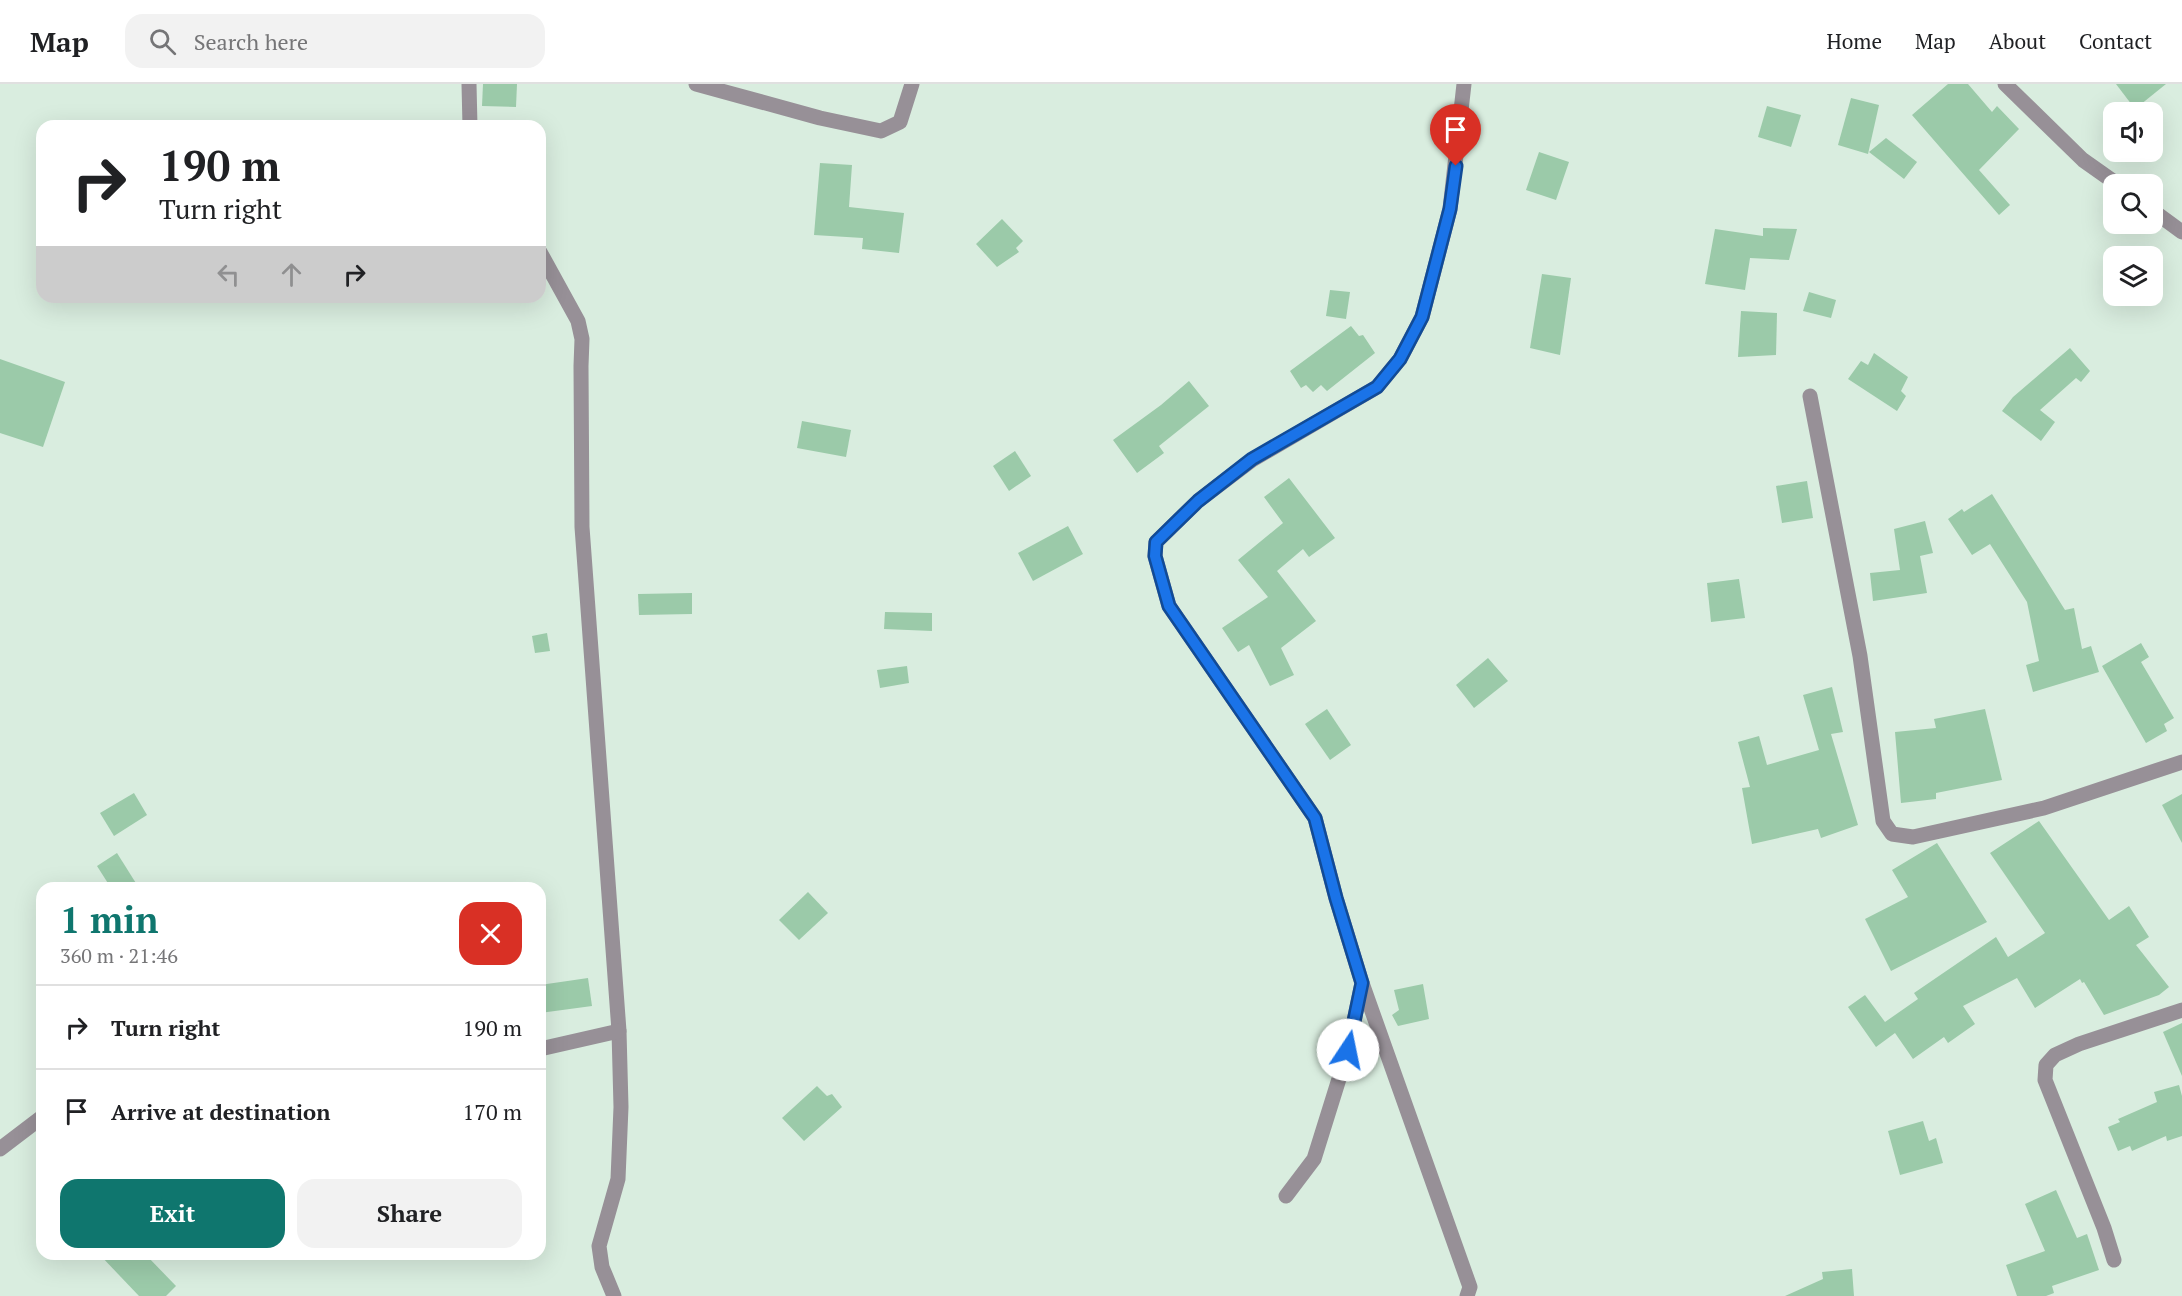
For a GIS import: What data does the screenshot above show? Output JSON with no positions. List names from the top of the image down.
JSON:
{
  "page": {
    "header": "Map",
    "search": "Search here",
    "nav": [
      "Home",
      "Map",
      "About",
      "Contact"
    ],
    "turn": ["190 m", "Turn right"],
    "heading": ["1 min", "360 m · 21:46"],
    "list": [
      {
        "name": "Turn right",
        "value": "190 m"
      },
      {
        "name": "Arrive at destination",
        "value": "170 m"
      }
    ],
    "buttons": ["Exit", "Share"]
  }
}
